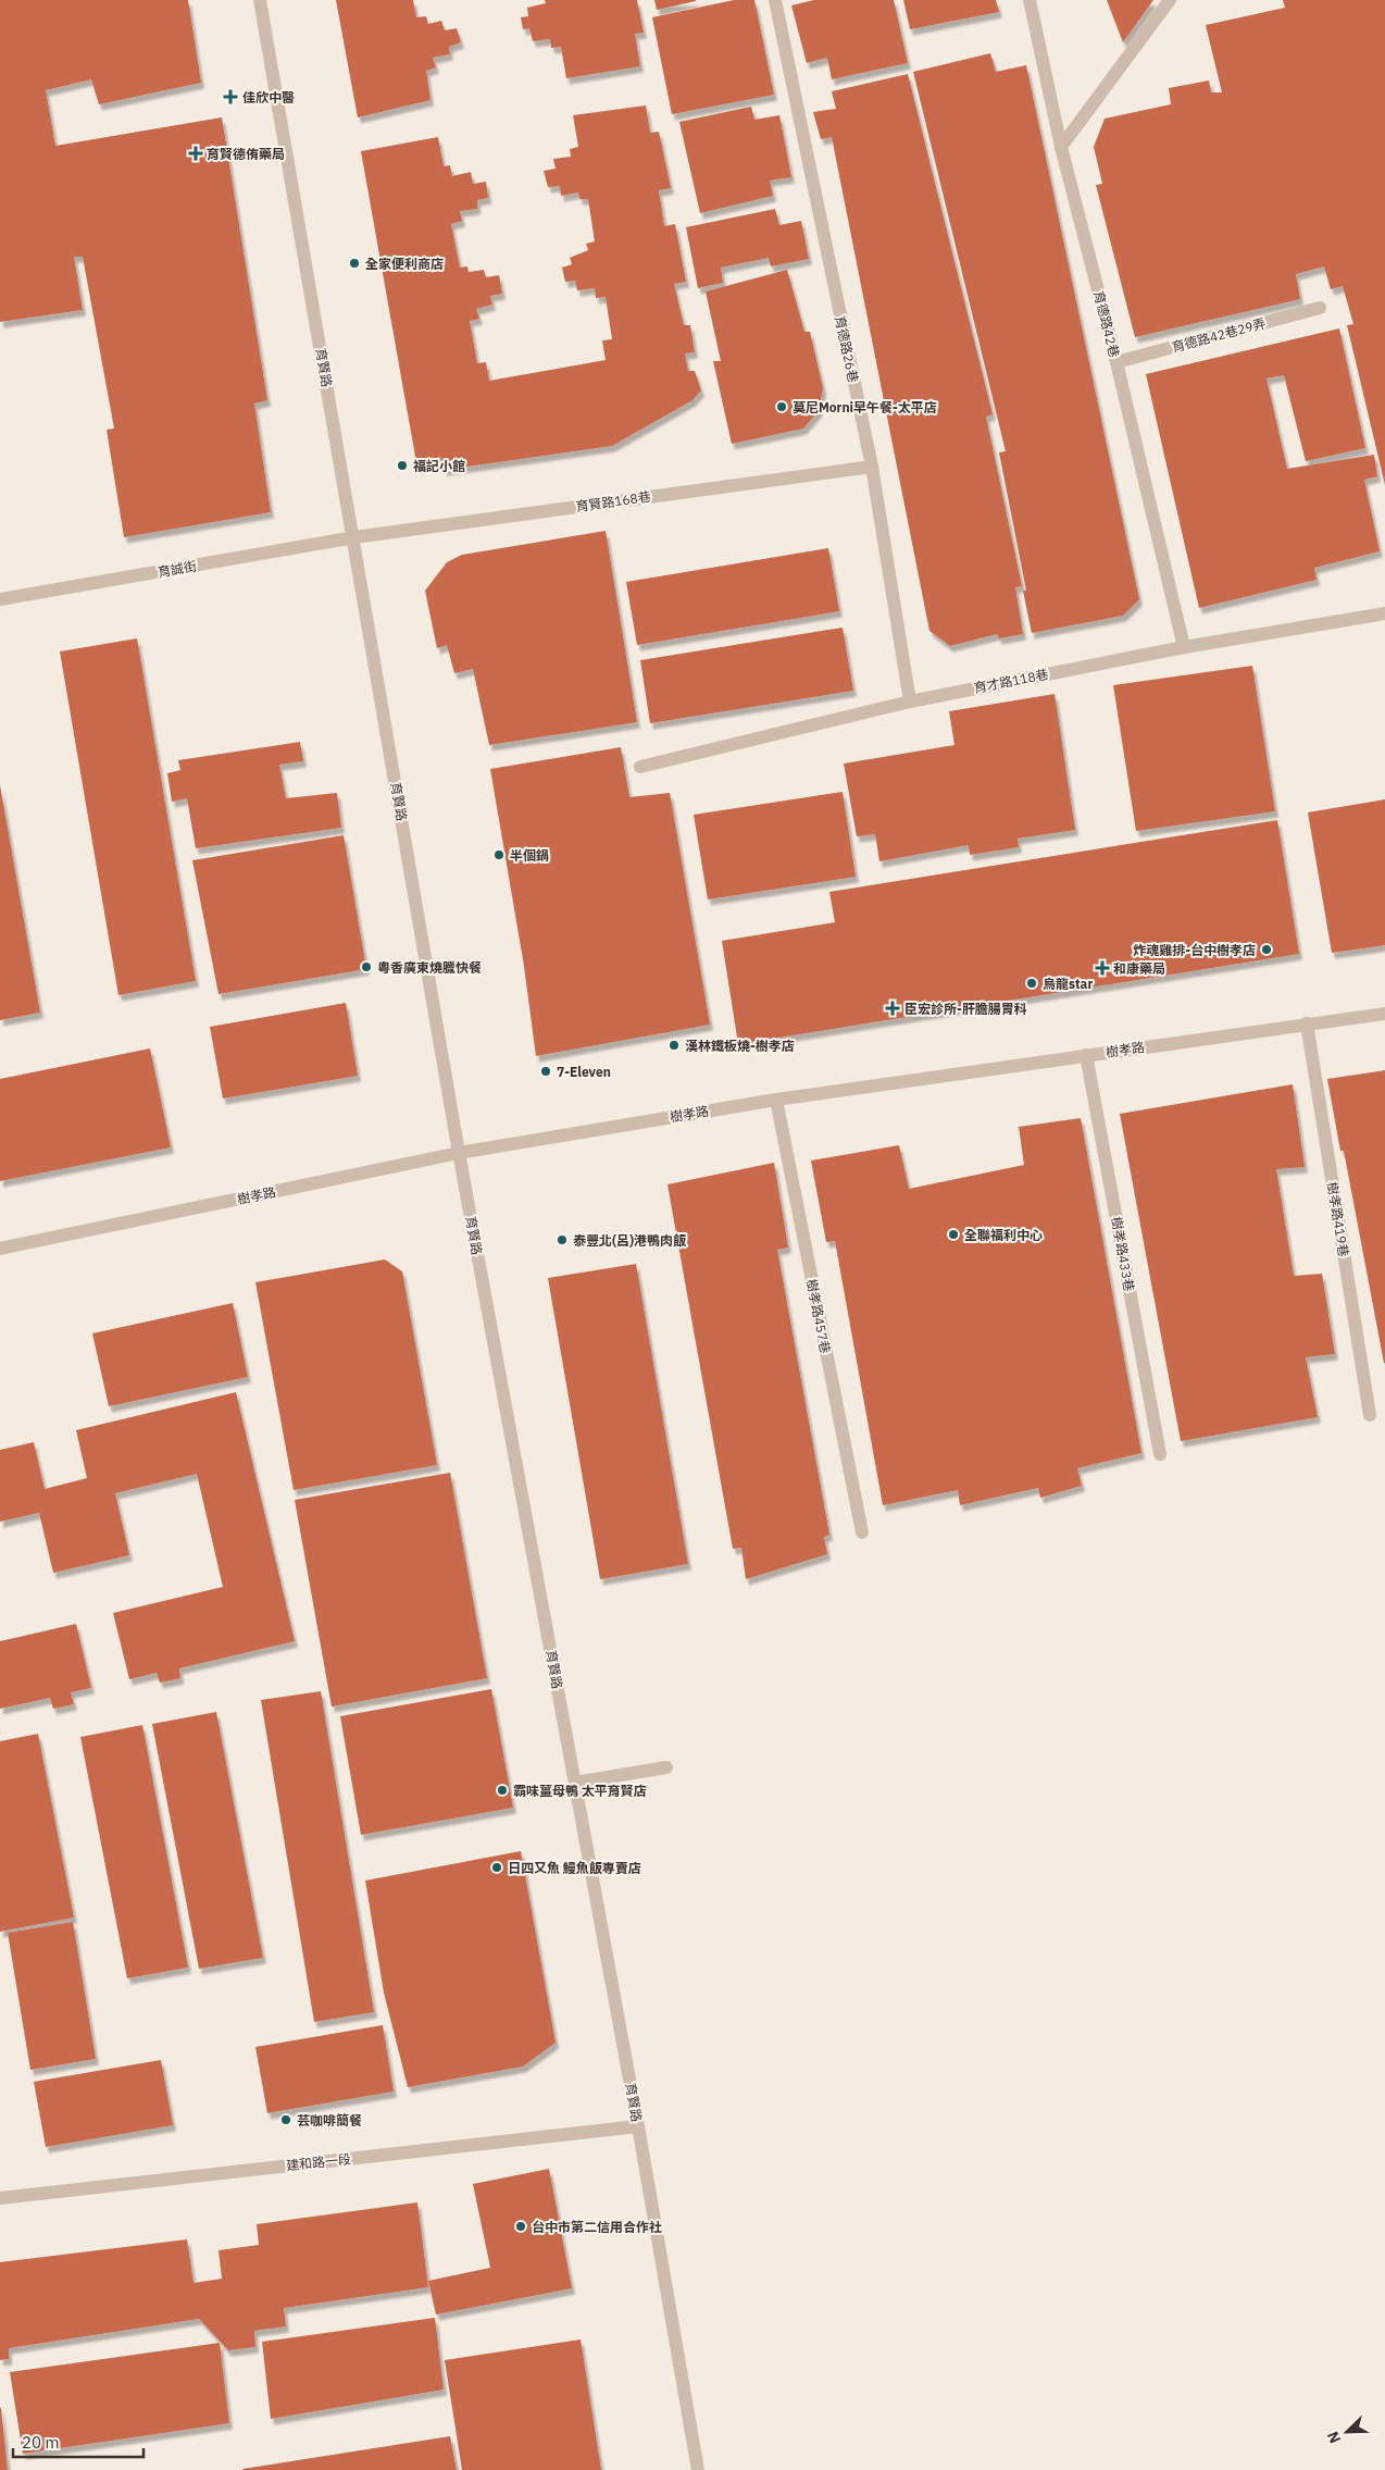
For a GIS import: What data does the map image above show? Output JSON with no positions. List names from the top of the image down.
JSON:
{
  "streets": {
    "street": [
      "育德路42巷",
      "育德路42巷29弄",
      "育德路26巷",
      "育賢路",
      "育賢路168巷",
      "育誠街",
      "育才路118巷",
      "樹孝路",
      "樹孝路419巷",
      "樹孝路433巷",
      "樹孝路457巷",
      "建和路一段"
    ]
  },
  "crossings": [
    ["育德路42巷", "育德路42巷29弄"],
    ["育德路42巷", "育才路118巷"],
    ["育德路26巷", "育賢路168巷"],
    ["育德路26巷", "育才路118巷"],
    ["育賢路", "育賢路168巷"],
    ["育賢路", "育誠街"],
    ["育賢路", "樹孝路"],
    ["育賢路", "建和路一段"],
    ["育賢路168巷", "育誠街"],
    ["樹孝路", "樹孝路419巷"],
    ["樹孝路", "樹孝路433巷"],
    ["樹孝路", "樹孝路457巷"]
  ],
  "places": {
    "health": [
      "佳欣中醫",
      "育賢德侑藥局",
      "和康藥局",
      "臣宏診所-肝膽腸胃科"
    ],
    "other": [
      "全家便利商店",
      "莫尼Morni早午餐-太平店",
      "福記小館",
      "半個鍋",
      "炸魂雞排-台中樹孝店",
      "粵香廣東燒臘快餐",
      "烏龍star",
      "漢林鐵板燒-樹孝店",
      "7-Eleven",
      "全聯福利中心",
      "泰豐北(呂)港鴨肉飯",
      "霸味薑母鴨 太平育賢店",
      "日四又魚 鰻魚飯專賣店",
      "芸咖啡簡餐",
      "台中市第二信用合作社"
    ]
  },
  "scale_bar": "20 m",
  "north": "bottom left"
}
